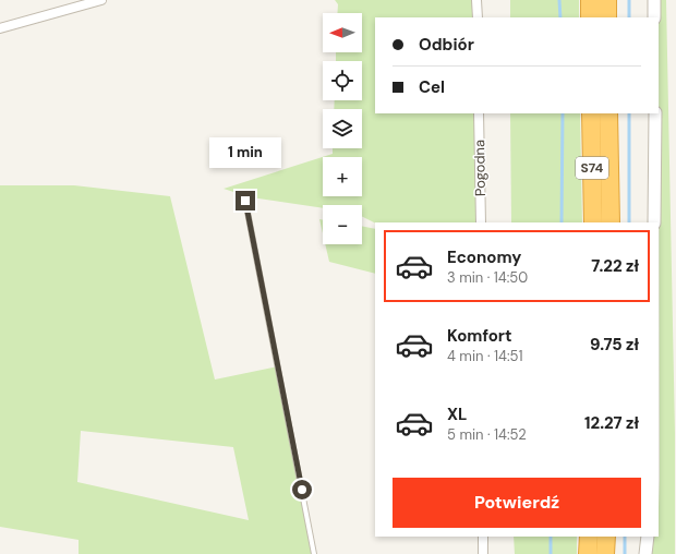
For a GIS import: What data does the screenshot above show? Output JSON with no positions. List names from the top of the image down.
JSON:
{
  "streets": {
    "highway": ["S74"],
    "street": ["Pogodna"]
  },
  "north": "left",
  "page": {
    "map_buttons": ["+", "−"],
    "banner": ["Odbiór", "Cel"],
    "bubble": "1 min",
    "list": [
      {
        "name": "Economy",
        "note": "3 min · 14:50",
        "value": "7.22 zł"
      },
      {
        "name": "Komfort",
        "note": "4 min · 14:51",
        "value": "9.75 zł"
      },
      {
        "name": "XL",
        "note": "5 min · 14:52",
        "value": "12.27 zł"
      }
    ],
    "buttons": "Potwierdź"
  }
}
